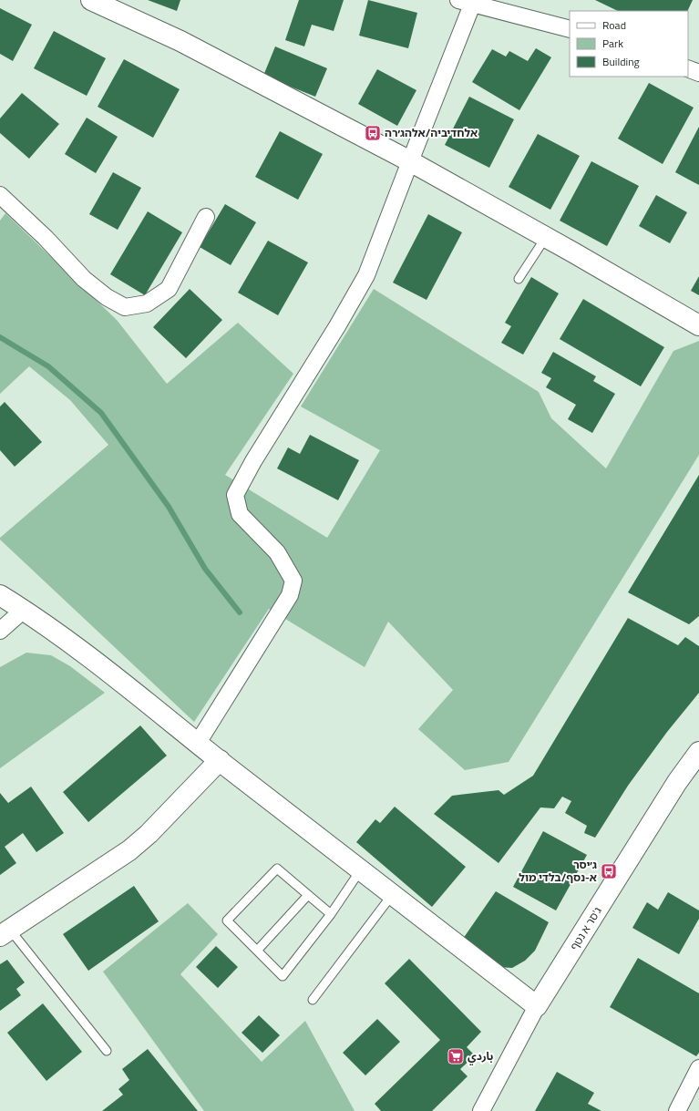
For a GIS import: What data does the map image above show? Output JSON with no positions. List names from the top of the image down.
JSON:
{
  "streets": {
    "street": ["ג'סר א נטף"]
  },
  "places": {
    "bus stop": ["אלחדיביה/אלהג׳רה", "ג׳יסר א-נסף/בלדי מול"],
    "supermarket": ["باردي"]
  },
  "legend": ["Road", "Park", "Building"]
}
